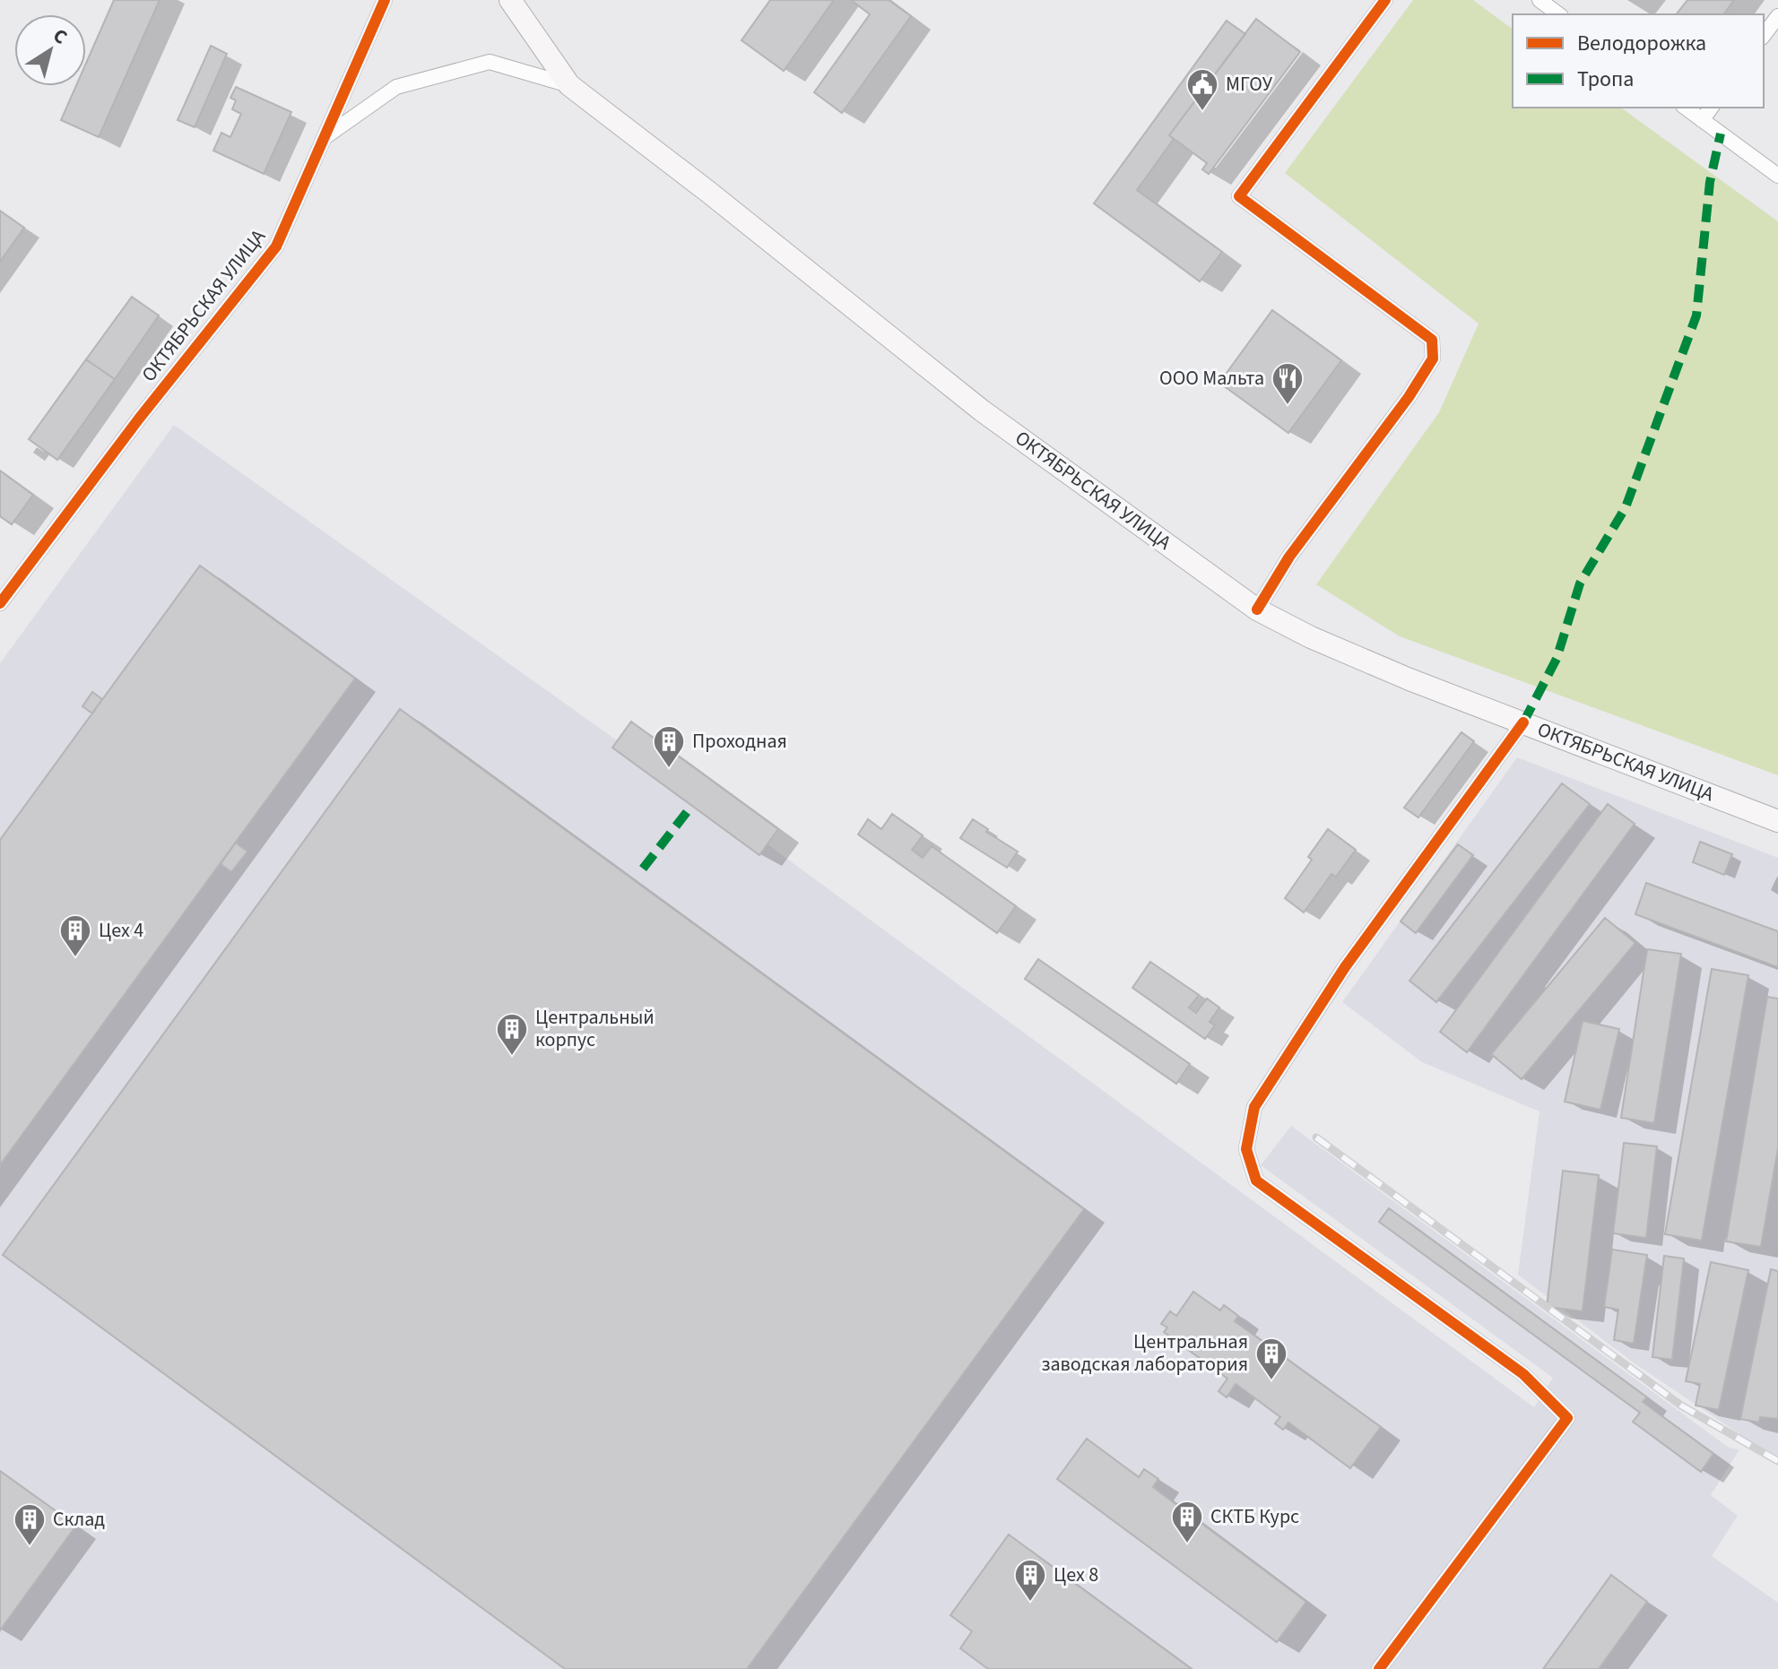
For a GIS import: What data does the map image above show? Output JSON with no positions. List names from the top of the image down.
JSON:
{
  "streets": {
    "main road": ["ОКТЯБРЬСКАЯ УЛИЦА"]
  },
  "places": {
    "public building": ["МГОУ"],
    "restaurant": ["ООО Мальта"],
    "building": [
      "Проходная",
      "Цех 4",
      "Центральный корпус",
      "Центральная заводская лаборатория",
      "СКТБ Курс",
      "Склад",
      "Цех 8"
    ]
  },
  "legend": ["Велодорожка", "Тропа"],
  "north": "top right"
}
